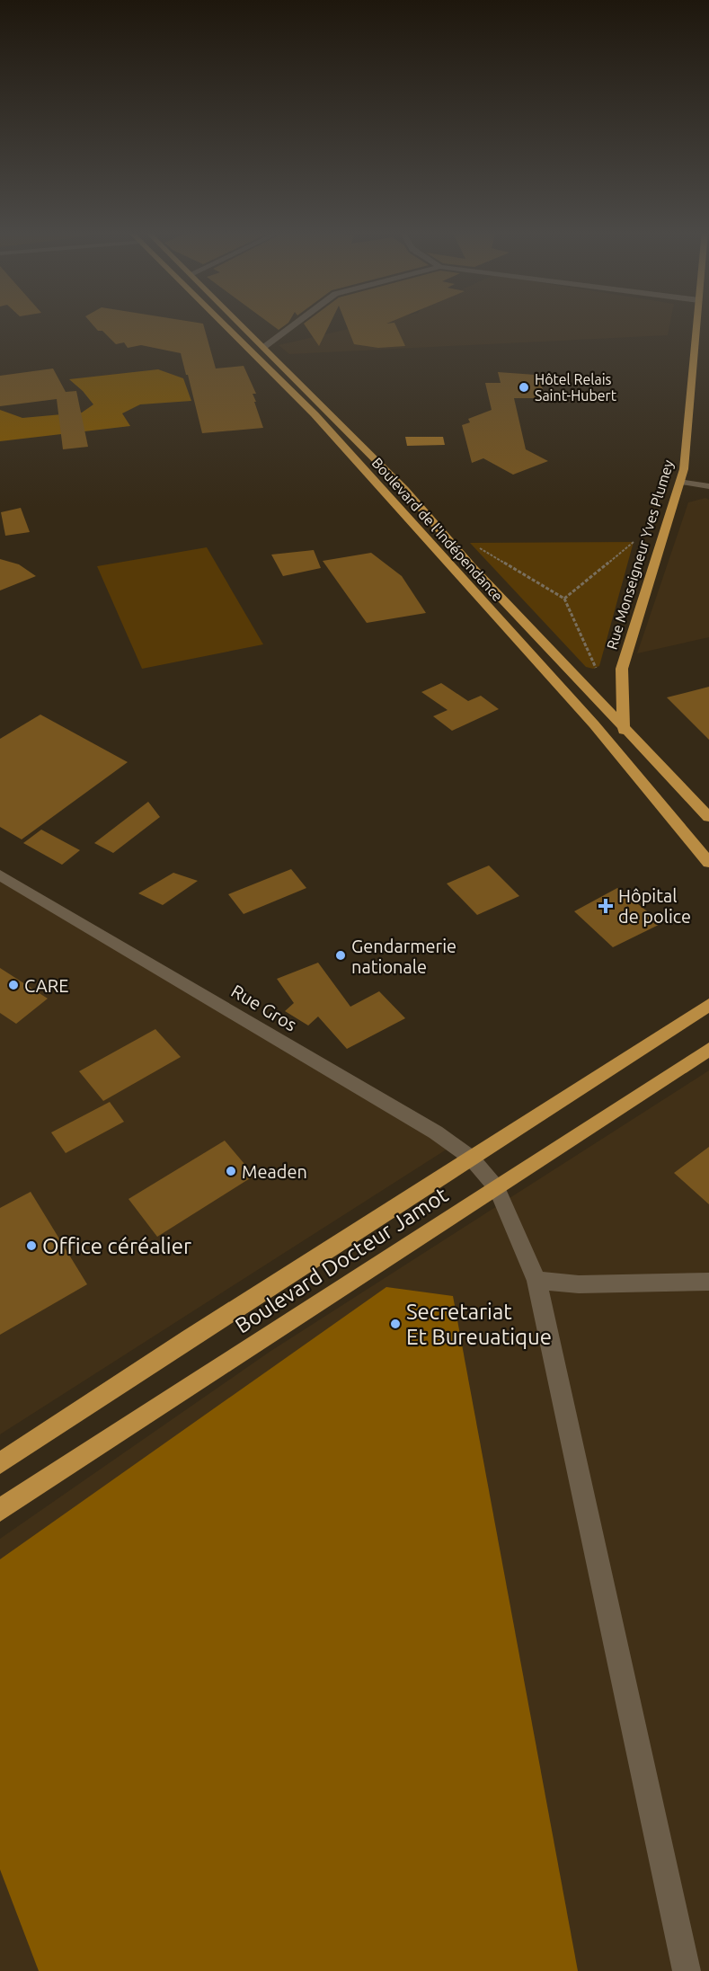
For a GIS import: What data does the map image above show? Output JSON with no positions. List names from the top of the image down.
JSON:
{
  "streets": {
    "main road": ["Boulevard de l'Indépendance", "Rue Monseigneur Yves Plumey", "Boulevard Docteur Jamot"],
    "street": ["Rue Gros"]
  },
  "crossings": [
    ["Boulevard de l'Indépendance", "Rue Monseigneur Yves Plumey"],
    ["Rue Gros", "Boulevard Docteur Jamot"]
  ],
  "places": {
    "other": [
      "Hôtel Relais Saint-Hubert",
      "Gendarmerie nationale",
      "CARE",
      "Meaden",
      "Office céréalier",
      "Secretariat Et Bureuatique"
    ],
    "health": ["Hôpital de police"]
  }
}
